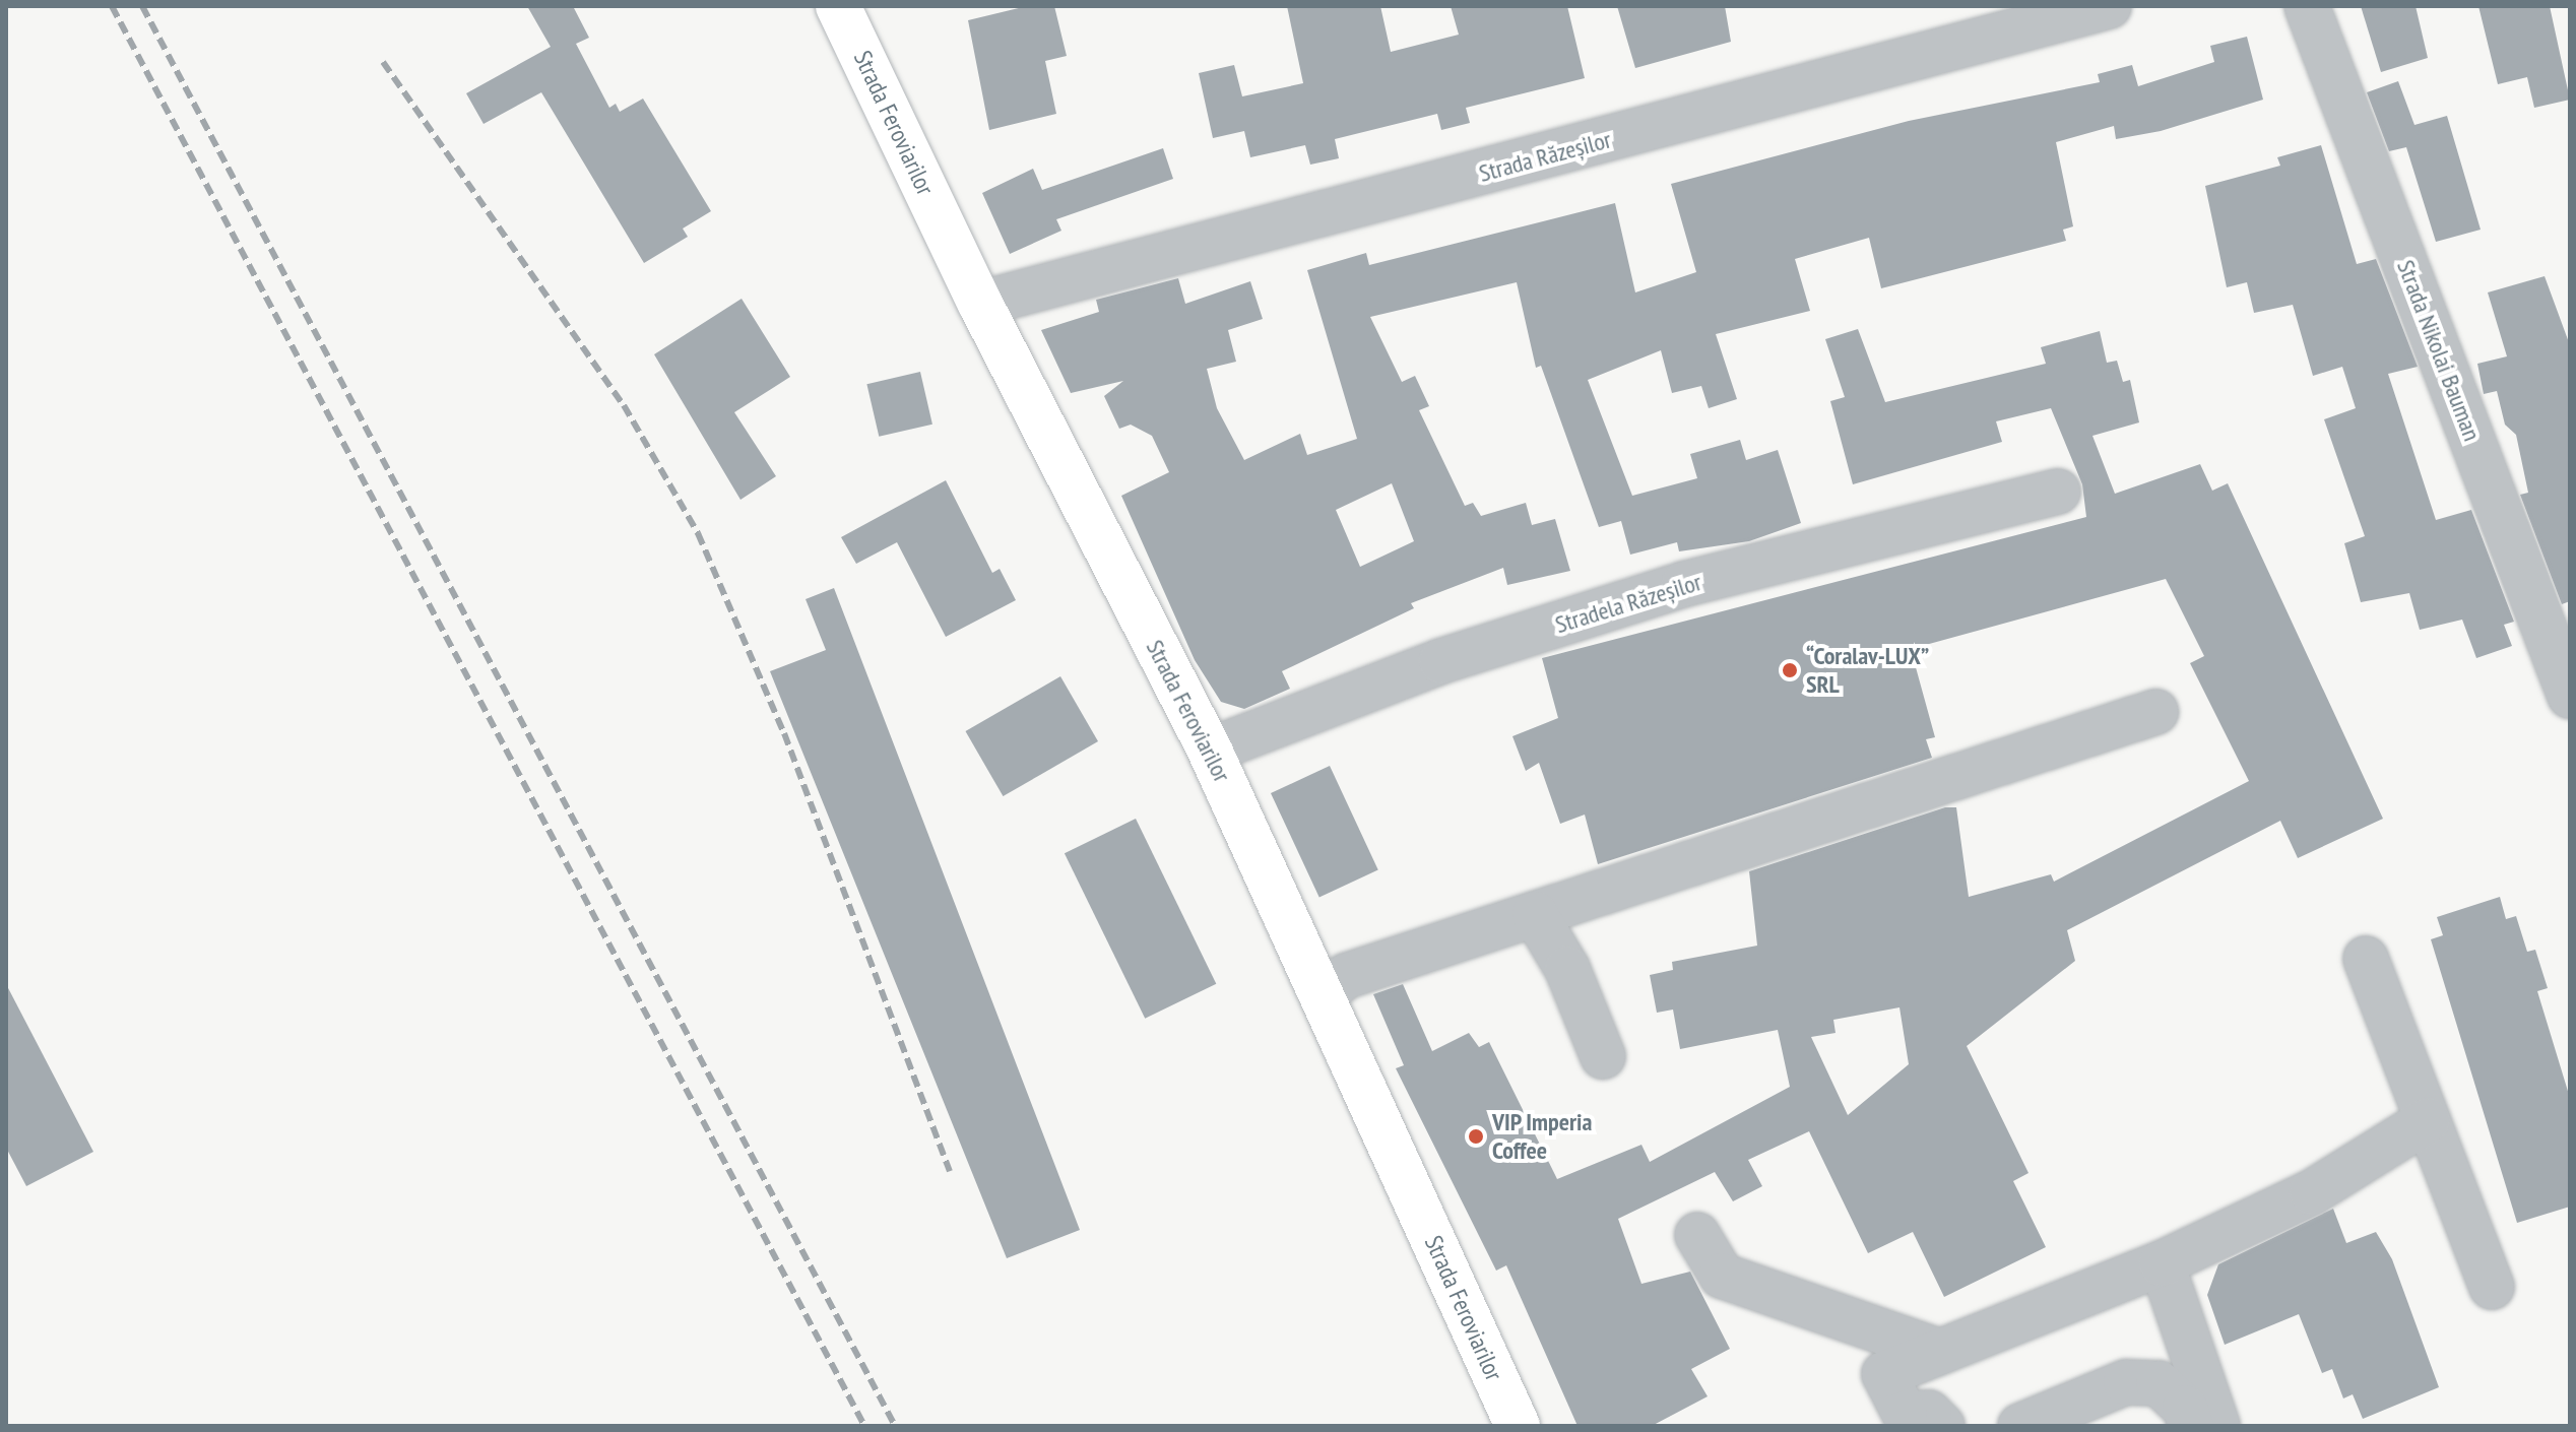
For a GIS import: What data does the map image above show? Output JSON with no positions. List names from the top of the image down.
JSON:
{
  "streets": {
    "main road": ["Strada Feroviarilor"],
    "street": ["Strada Răzeșilor", "Strada Nikolai Bauman", "Stradela Răzeșilor"]
  },
  "crossings": [
    ["Strada Feroviarilor", "Strada Răzeșilor"],
    ["Strada Feroviarilor", "Stradela Răzeșilor"]
  ],
  "places": ["“Coralav-LUX” SRL", "VIP Imperia Coffee"]
}
